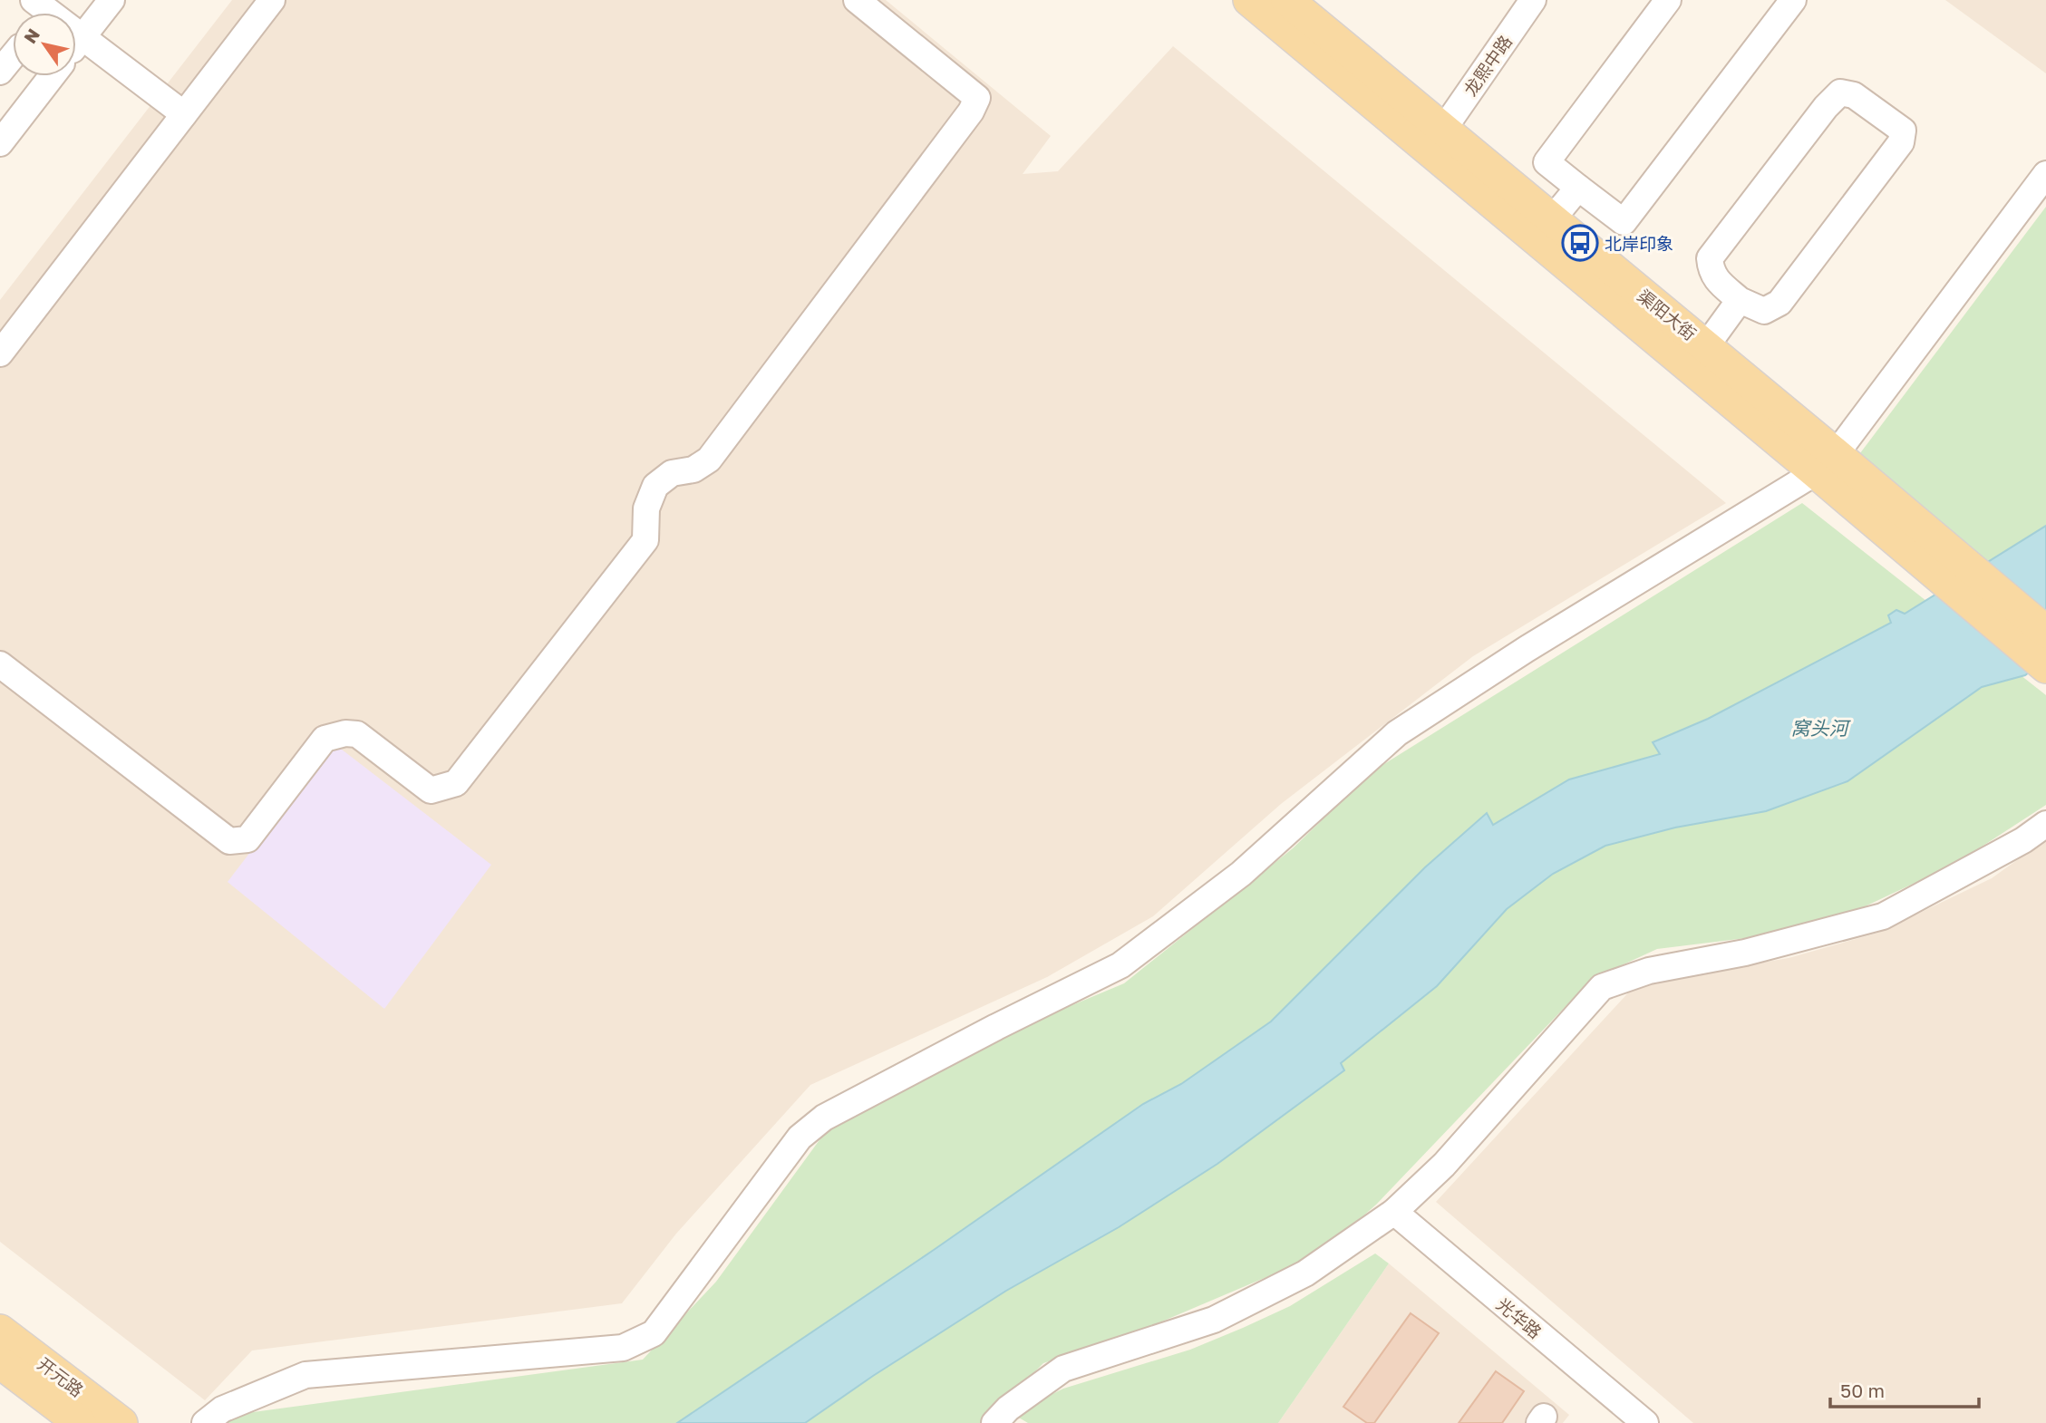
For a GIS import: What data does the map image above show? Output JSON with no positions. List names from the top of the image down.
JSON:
{
  "streets": {
    "main road": ["渠阳大街", "开元路"],
    "street": ["龙熙中路", "光华路"]
  },
  "crossings": [
    ["龙熙中路", "渠阳大街"]
  ],
  "water": ["窝头河"],
  "places": {
    "bus stop": ["北岸印象"]
  },
  "scale_bar": "50 m",
  "north": "top left"
}
